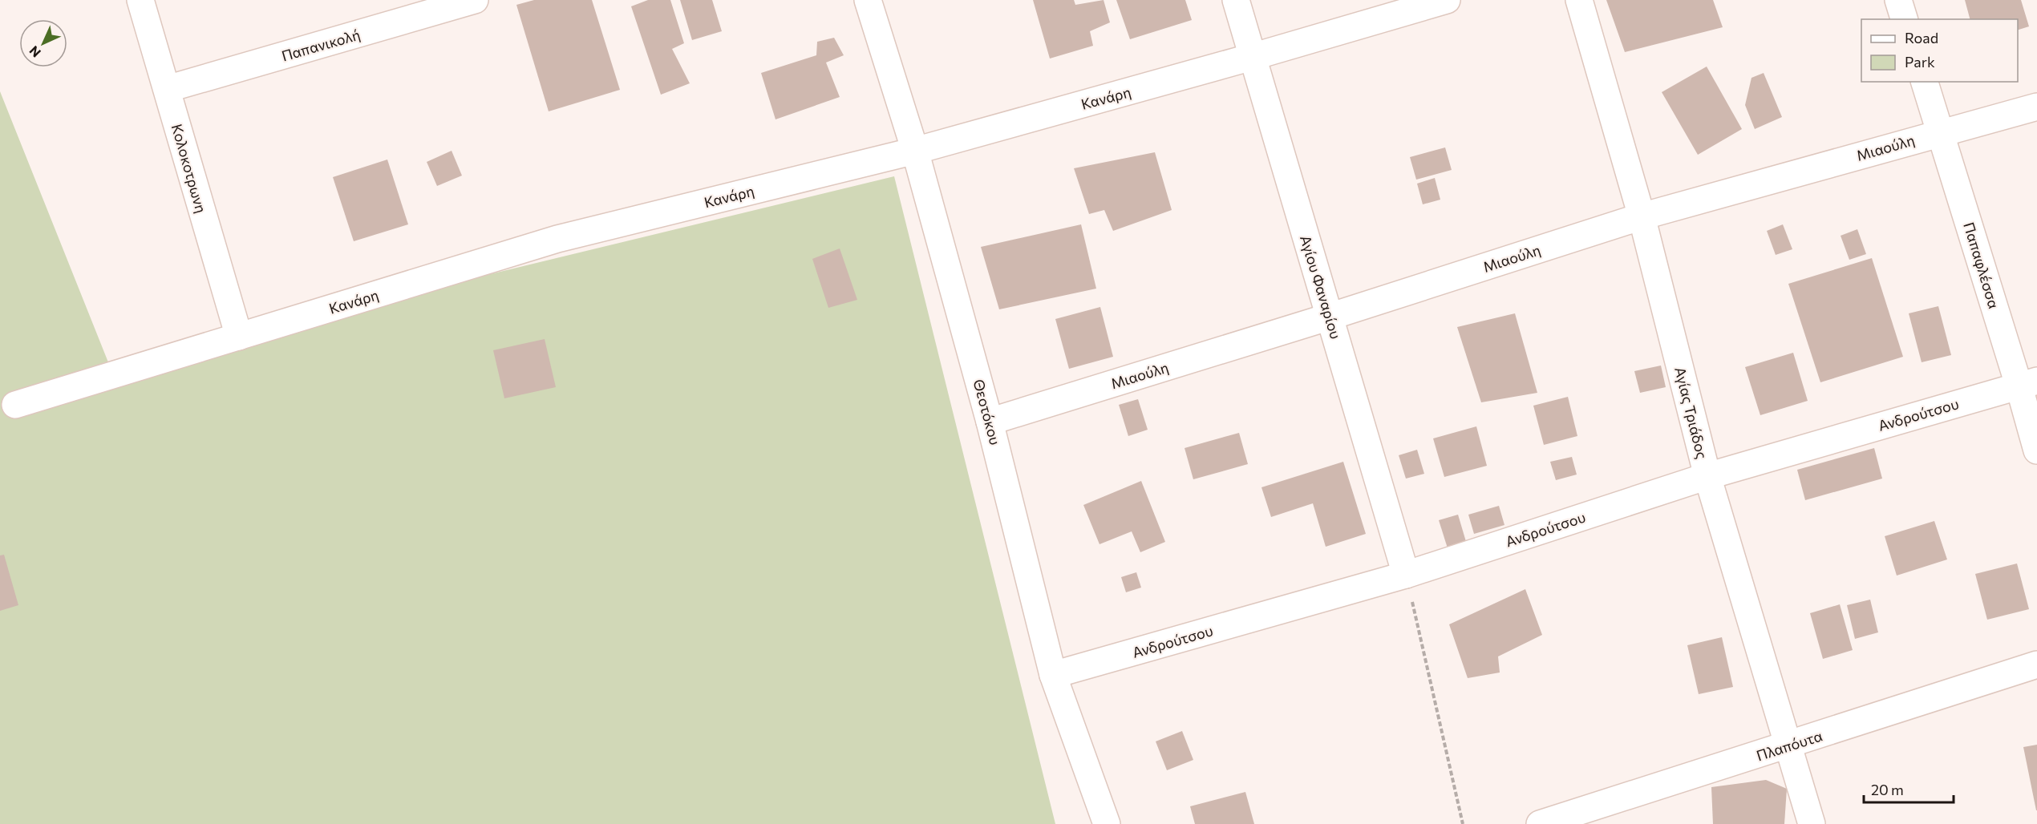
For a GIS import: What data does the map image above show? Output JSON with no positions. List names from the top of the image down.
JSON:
{
  "streets": {
    "street": [
      "Παπανικολή",
      "Κανάρη",
      "Μιαούλη",
      "Κολοκοτρωνη",
      "Παπαφλέσσα",
      "Αγίου Φαναρίου",
      "Θεοτόκου",
      "Αγίας Τριάδος",
      "Ανδρούτσου",
      "Πλαπόυτα"
    ]
  },
  "crossings": [
    ["Παπανικολή", "Κολοκοτρωνη"],
    ["Κανάρη", "Κολοκοτρωνη"],
    ["Κανάρη", "Αγίου Φαναρίου"],
    ["Κανάρη", "Θεοτόκου"],
    ["Μιαούλη", "Παπαφλέσσα"],
    ["Μιαούλη", "Αγίου Φαναρίου"],
    ["Μιαούλη", "Θεοτόκου"],
    ["Μιαούλη", "Αγίας Τριάδος"],
    ["Παπαφλέσσα", "Ανδρούτσου"],
    ["Αγίου Φαναρίου", "Ανδρούτσου"],
    ["Θεοτόκου", "Ανδρούτσου"],
    ["Αγίας Τριάδος", "Ανδρούτσου"],
    ["Αγίας Τριάδος", "Πλαπόυτα"]
  ],
  "legend": ["Road", "Park"],
  "scale_bar": "20 m",
  "north": "bottom left"
}
